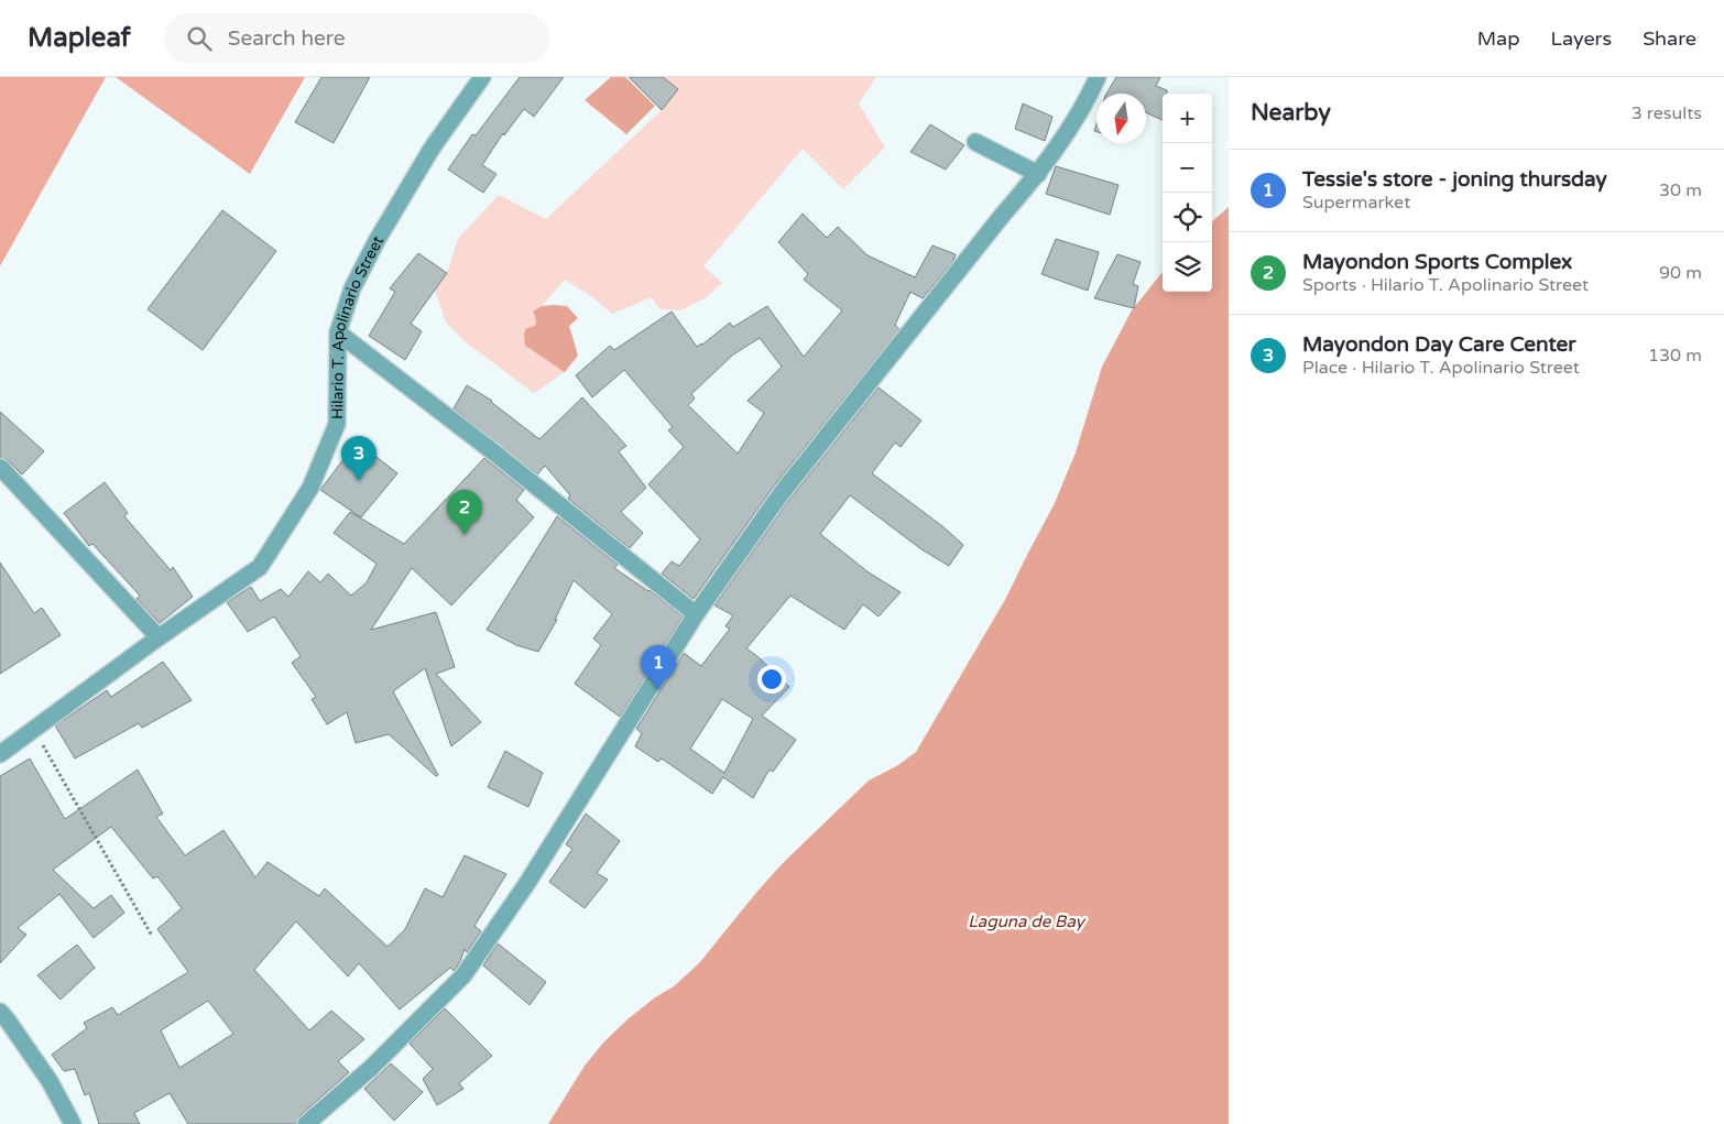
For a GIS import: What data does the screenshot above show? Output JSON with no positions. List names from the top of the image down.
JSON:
{
  "streets": {
    "street": ["Hilario T. Apolinario Street"]
  },
  "water": ["Laguna de Bay"],
  "north": "bottom",
  "page": {
    "header": "Mapleaf",
    "search": "Search here",
    "nav": ["Map", "Layers", "Share"],
    "heading": ["Nearby", "3 results"],
    "map_buttons": ["+", "−"],
    "list": [
      {
        "mark": "1",
        "name": "Tessie's store - joning thursday",
        "note": "Supermarket",
        "value": "30 m"
      },
      {
        "mark": "2",
        "name": "Mayondon Sports Complex",
        "note": "Sports · Hilario T. Apolinario Street",
        "value": "90 m"
      },
      {
        "mark": "3",
        "name": "Mayondon Day Care Center",
        "note": "Place · Hilario T. Apolinario Street",
        "value": "130 m"
      }
    ],
    "pins": ["3", "2", "1"]
  }
}
